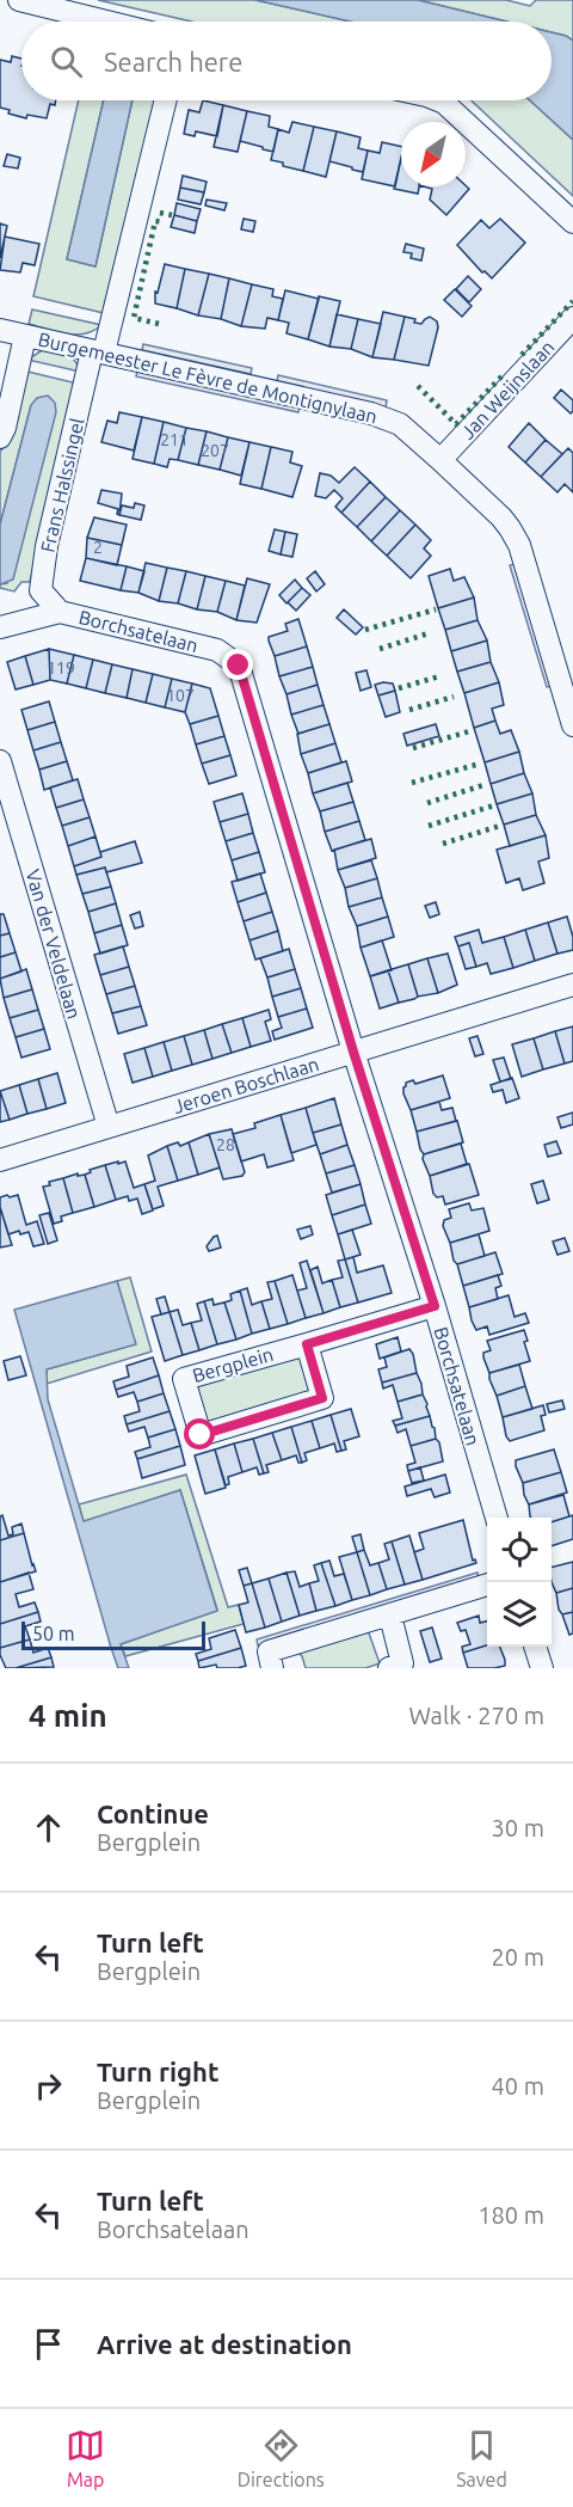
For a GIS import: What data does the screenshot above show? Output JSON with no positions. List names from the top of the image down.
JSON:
{
  "streets": {
    "street": [
      "Burgemeester Le Fèvre de Montignylaan",
      "Jan Weijnslaan",
      "Frans Halssingel",
      "Borchsatelaan",
      "Van der Veldelaan",
      "Jeroen Boschlaan",
      "Bergplein"
    ]
  },
  "crossings": [
    ["Burgemeester Le Fèvre de Montignylaan", "Jan Weijnslaan"],
    ["Burgemeester Le Fèvre de Montignylaan", "Frans Halssingel"],
    ["Frans Halssingel", "Borchsatelaan"],
    ["Borchsatelaan", "Jeroen Boschlaan"],
    ["Borchsatelaan", "Bergplein"],
    ["Van der Veldelaan", "Jeroen Boschlaan"]
  ],
  "house_numbers": [
    "211",
    "207",
    "2",
    "119",
    "107",
    "28"
  ],
  "scale_bar": "50 m",
  "north": "bottom left",
  "page": {
    "search": "Search here",
    "scale": "50 m",
    "heading": ["4 min", "Walk · 270 m"],
    "list": [
      ["Continue", "Bergplein", "30 m"],
      ["Turn left", "Bergplein", "20 m"],
      ["Turn right", "Bergplein", "40 m"],
      ["Turn left", "Borchsatelaan", "180 m"],
      "Arrive at destination"
    ],
    "nav": ["Map", "Directions", "Saved"]
  }
}
